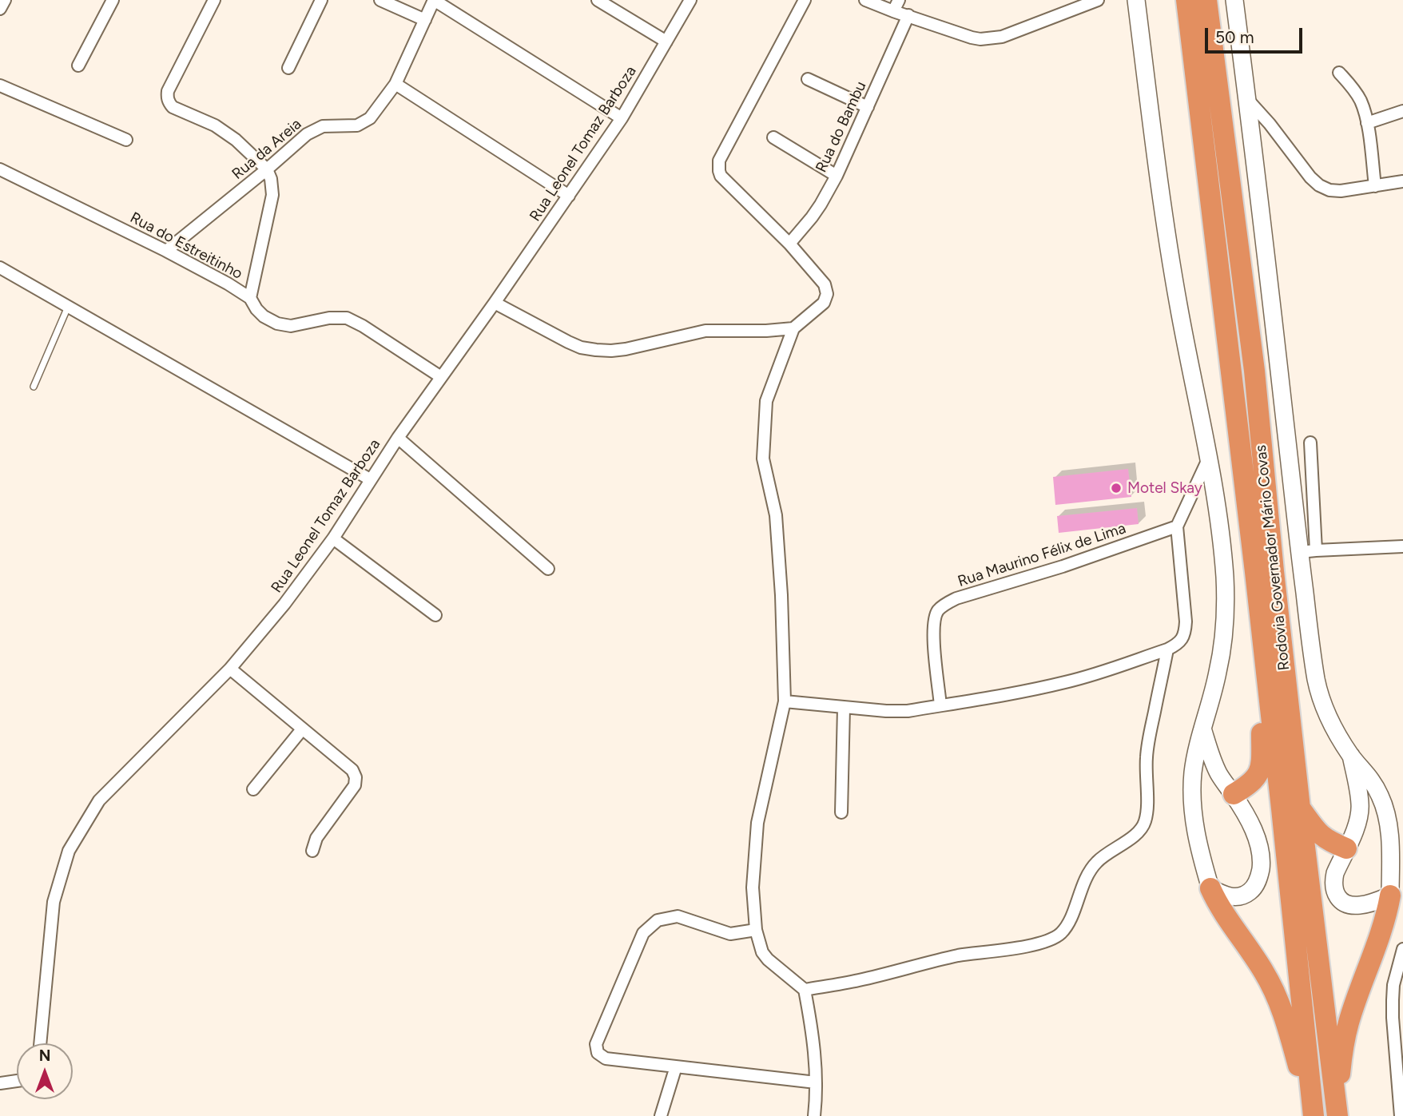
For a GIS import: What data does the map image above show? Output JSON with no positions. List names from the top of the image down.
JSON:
{
  "streets": {
    "highway": ["Rodovia Governador Mário Covas"],
    "street": [
      "Rua do Bambu",
      "Rua Leonel Tomaz Barboza",
      "Rua da Areia",
      "Rua do Estreitinho",
      "Rua Maurino Félix de Lima"
    ]
  },
  "crossings": [
    ["Rua Leonel Tomaz Barboza", "Rua do Estreitinho"],
    ["Rua da Areia", "Rua do Estreitinho"]
  ],
  "places": ["Motel Skay"],
  "scale_bar": "50 m",
  "north": "top"
}
